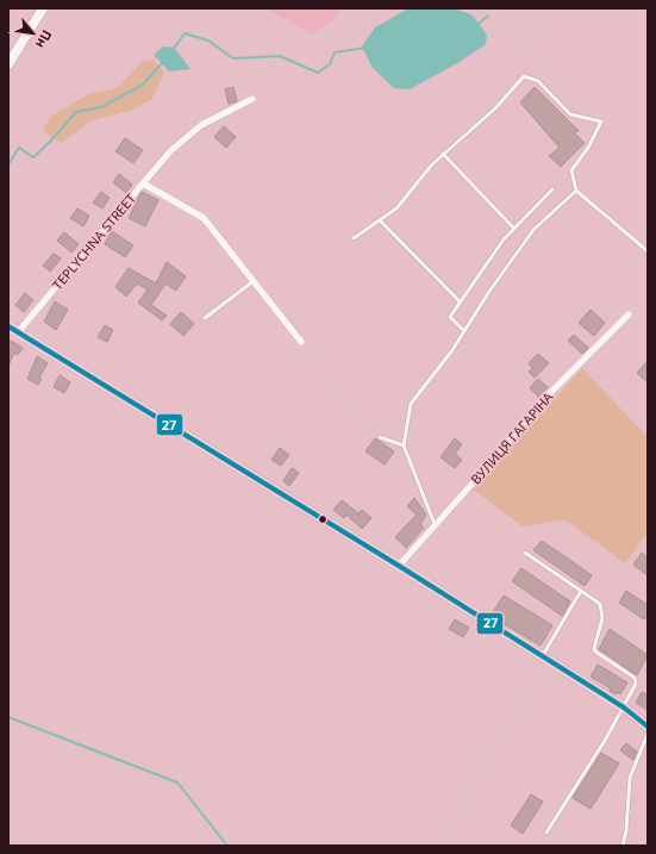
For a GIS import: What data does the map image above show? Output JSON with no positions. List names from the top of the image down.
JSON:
{
  "streets": {
    "street": ["TEPLYCHNA STREET", "ВУЛИЦЯ ГАГАРІНА"]
  },
  "lines": ["transit line 27"],
  "north": "bottom right"
}
